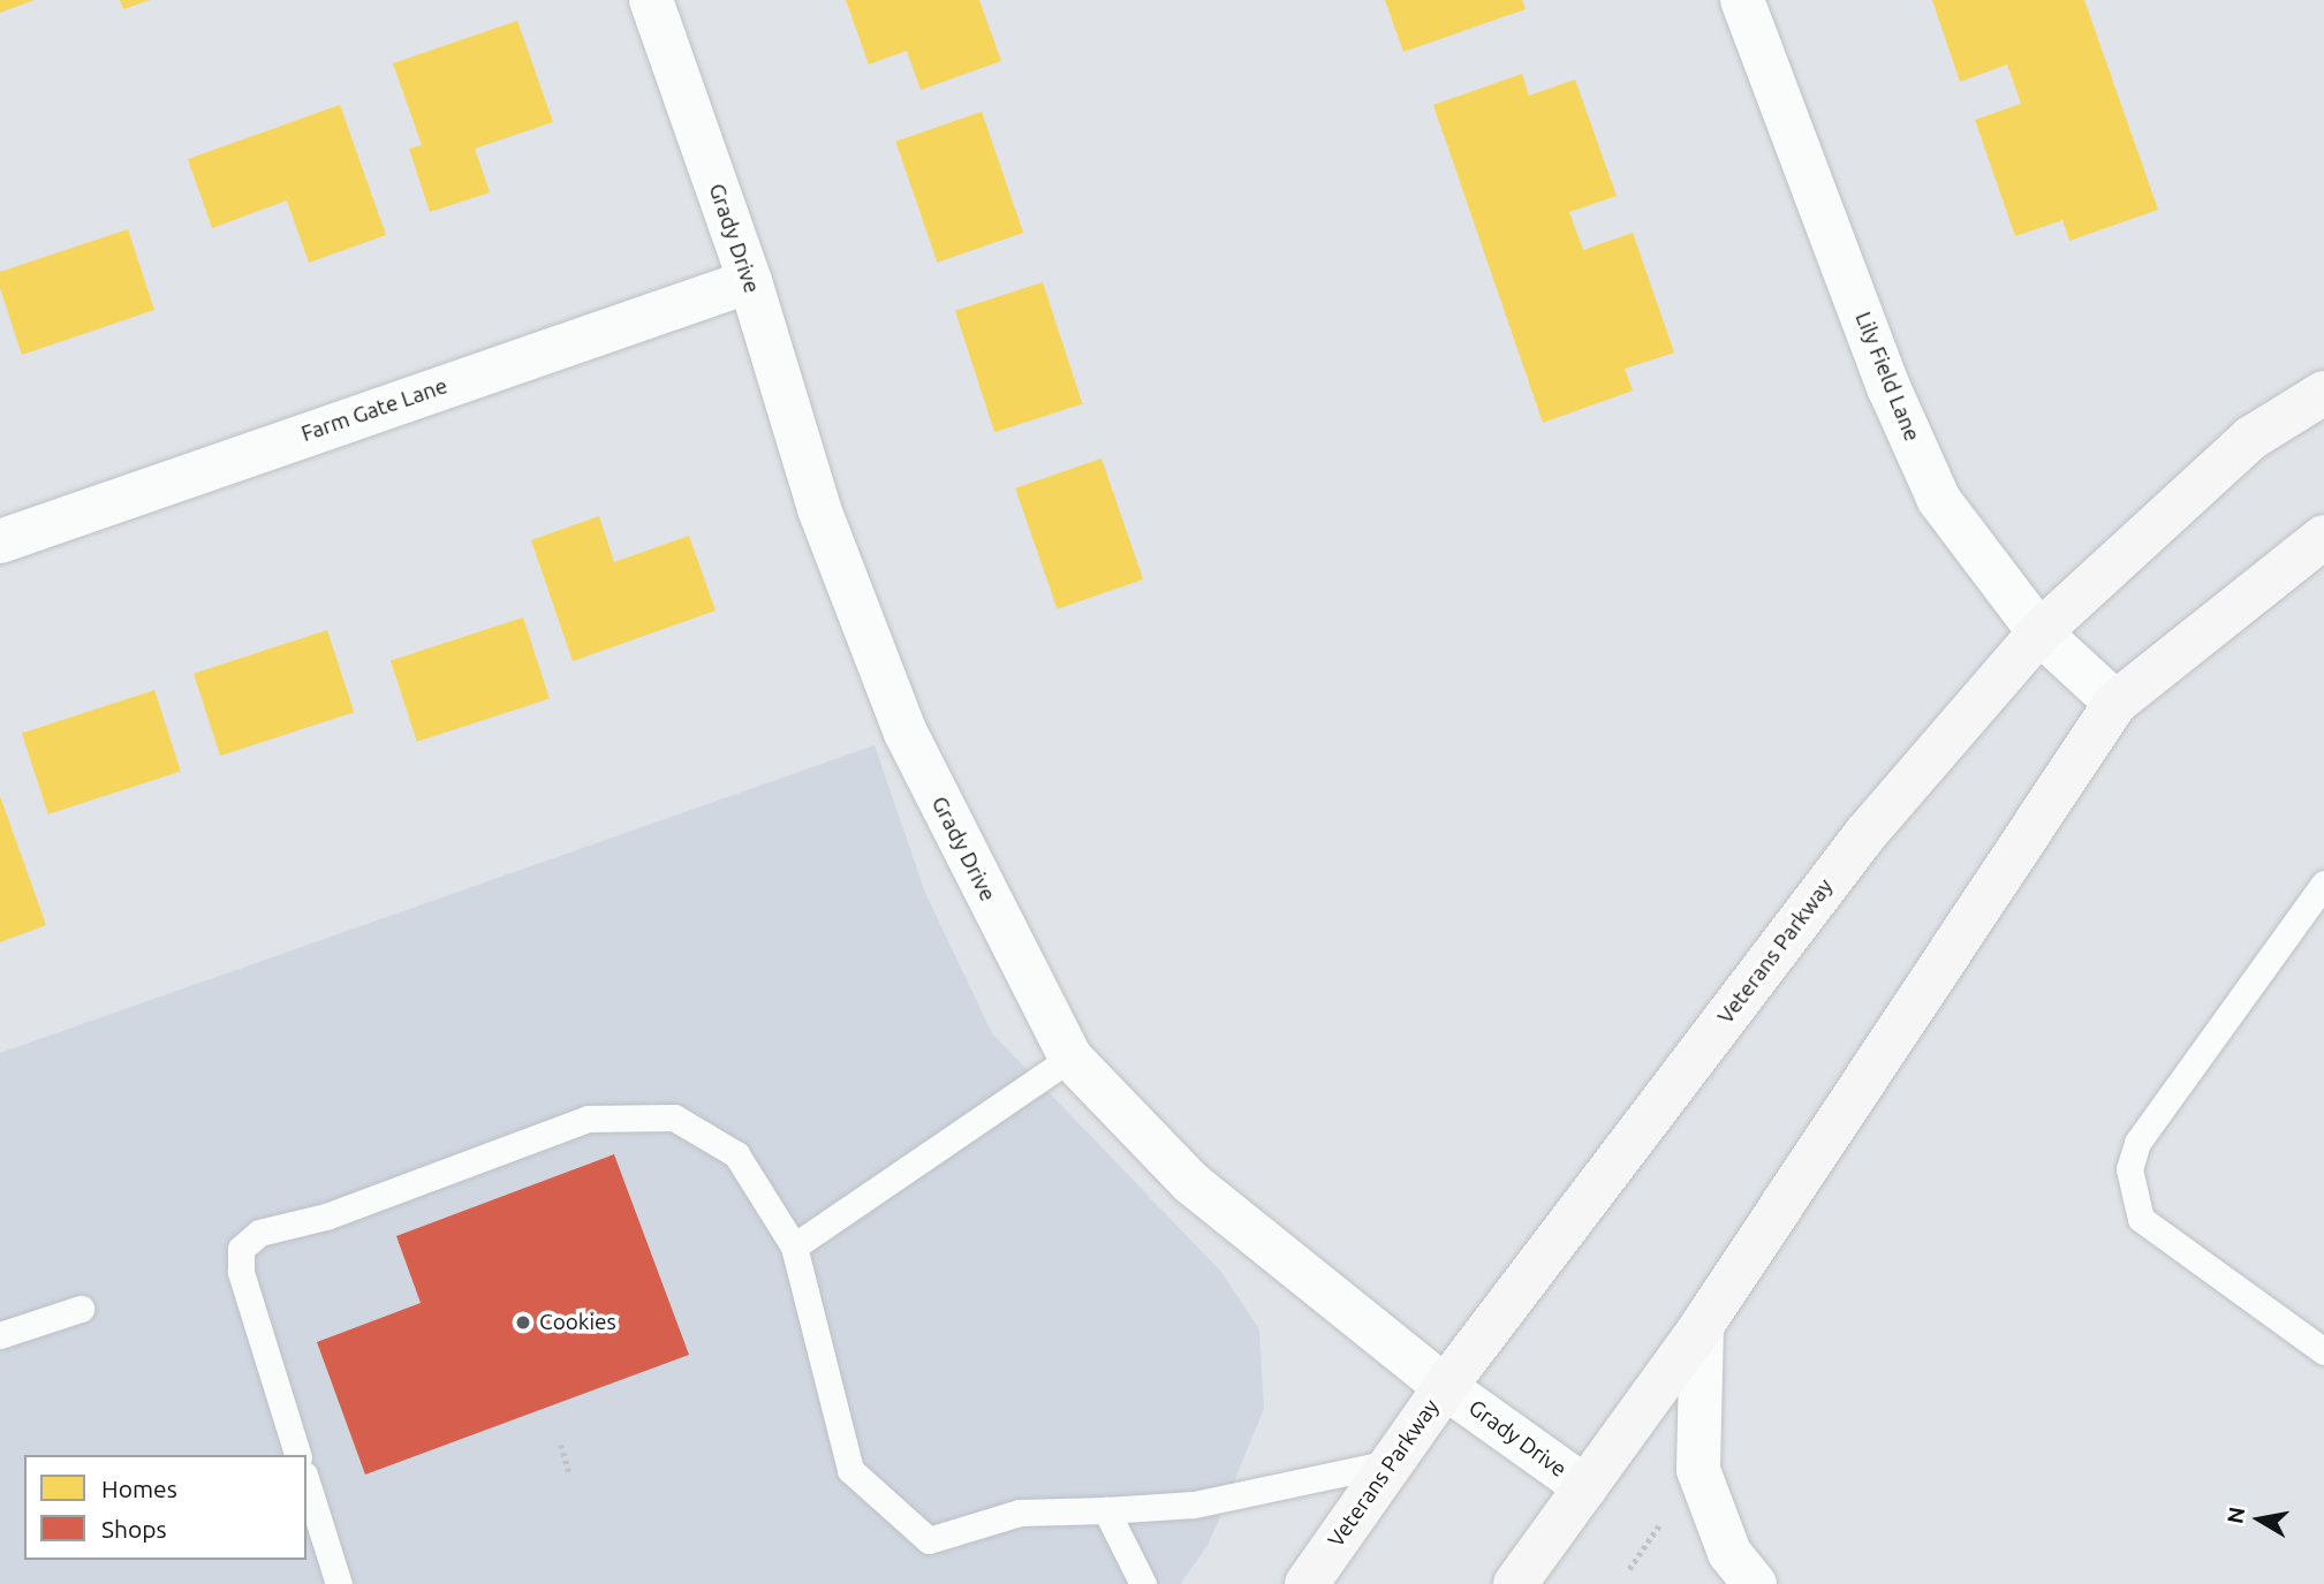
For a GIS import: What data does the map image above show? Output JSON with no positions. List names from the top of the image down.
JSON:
{
  "streets": {
    "main road": ["Veterans Parkway"],
    "street": ["Grady Drive", "Lily Field Lane", "Farm Gate Lane"]
  },
  "crossings": [
    ["Grady Drive", "Farm Gate Lane"],
    ["Grady Drive", "Veterans Parkway"],
    ["Lily Field Lane", "Veterans Parkway"]
  ],
  "places": ["Cookies"],
  "legend": ["Homes", "Shops"],
  "north": "left"
}
